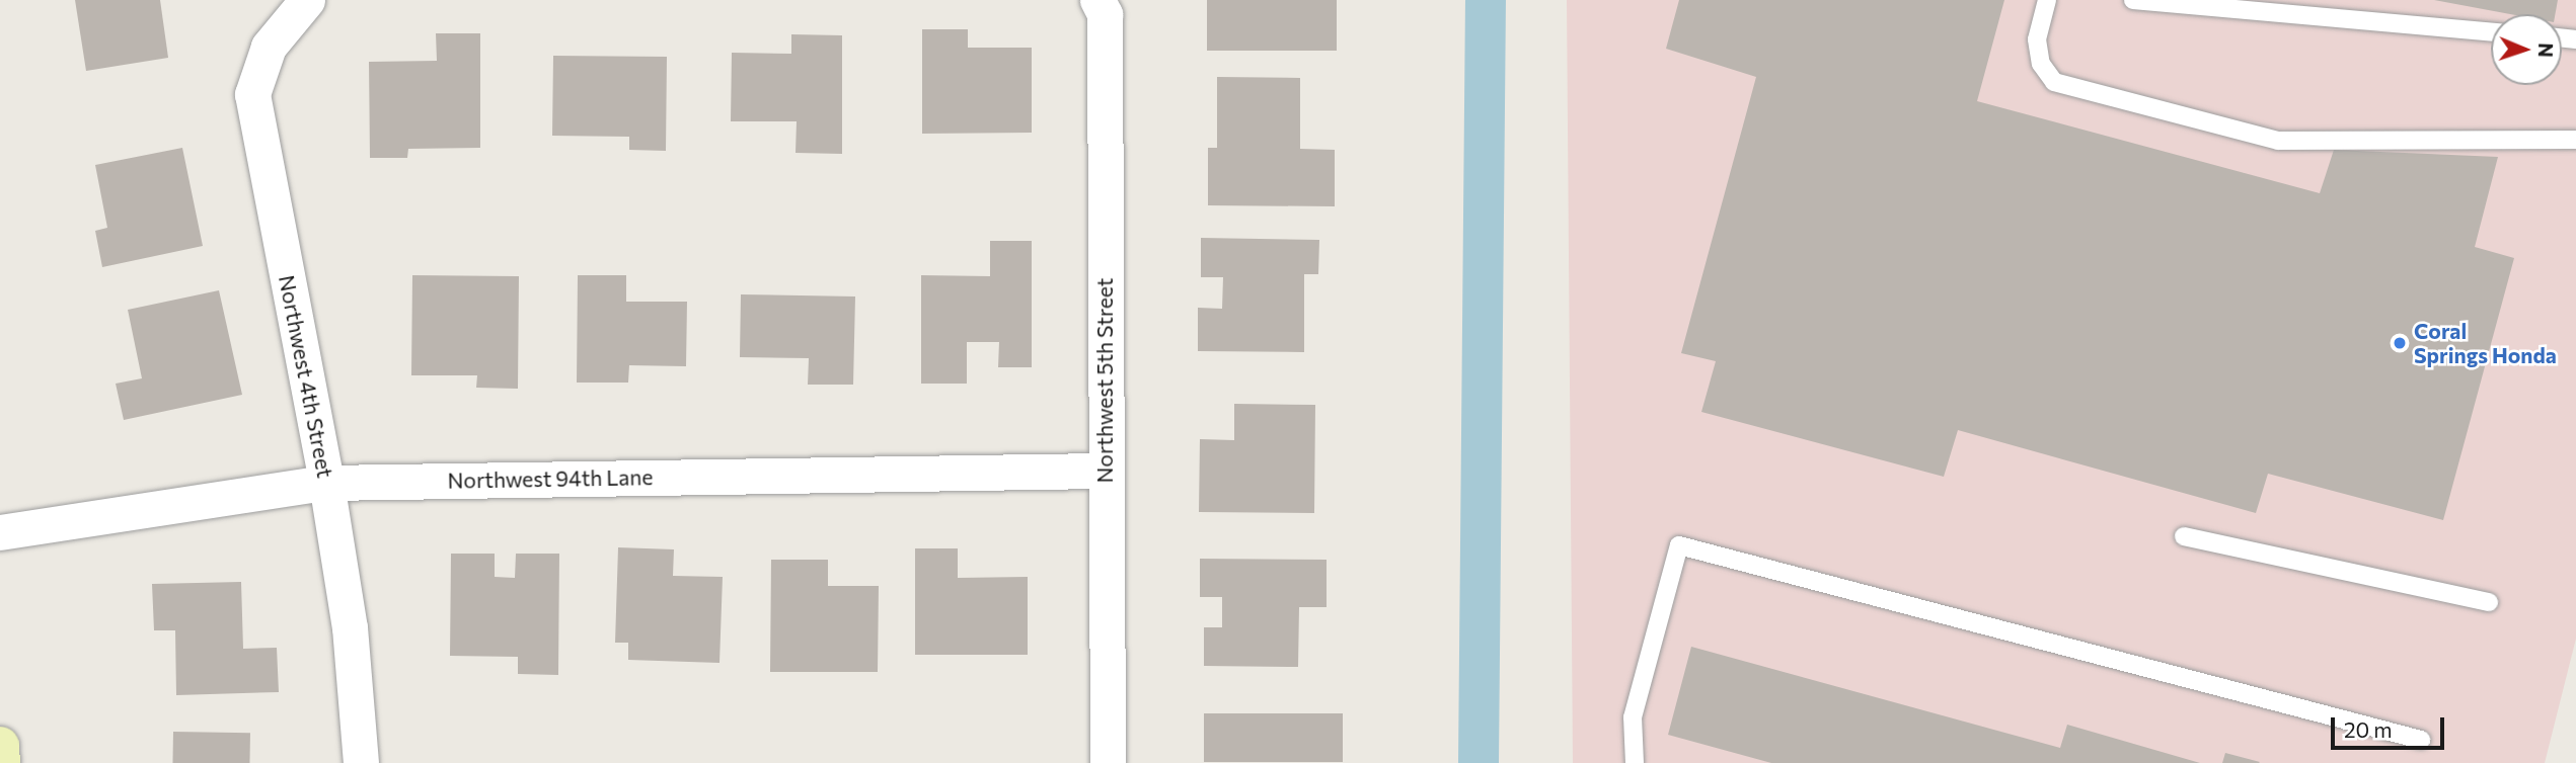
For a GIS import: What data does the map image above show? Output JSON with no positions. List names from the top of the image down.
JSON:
{
  "streets": {
    "street": ["Northwest 4th Street", "Northwest 5th Street", "Northwest 94th Lane"]
  },
  "crossings": [
    ["Northwest 4th Street", "Northwest 94th Lane"],
    ["Northwest 5th Street", "Northwest 94th Lane"]
  ],
  "places": ["Coral Springs Honda"],
  "scale_bar": "20 m",
  "north": "right"
}
